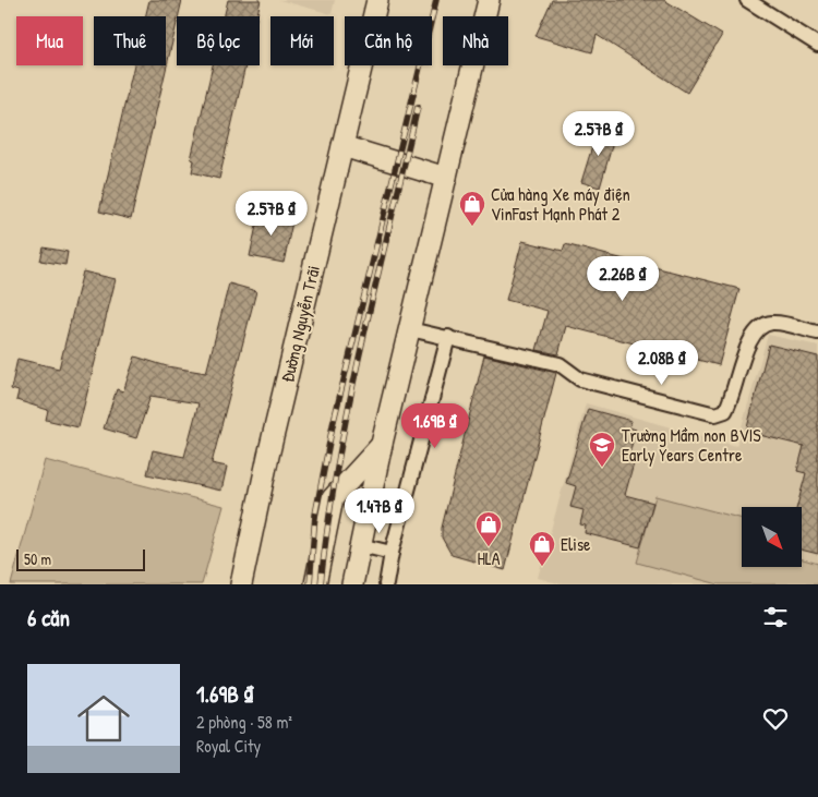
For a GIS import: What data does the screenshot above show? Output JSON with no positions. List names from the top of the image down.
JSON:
{
  "streets": {
    "main road": ["Đường Nguyễn Trãi"]
  },
  "places": {
    "shop": ["Cửa hàng Xe máy điện VinFast Mạnh Phát 2", "HLA", "Elise"],
    "school or university": ["Trường Mầm non BVIS Early Years Centre"]
  },
  "scale_bar": "50 m",
  "north": "bottom right",
  "page": {
    "chip": [
      "Mua",
      "Thuê",
      "Bộ lọc",
      "Mới",
      "Căn hộ",
      "Nhà"
    ],
    "price": [
      "2.57B ₫",
      "2.57B ₫",
      "2.26B ₫",
      "2.08B ₫",
      "1.69B ₫",
      "1.47B ₫"
    ],
    "scale": "50 m",
    "heading": "6 căn",
    "list": [
      {
        "name": "1.69B ₫",
        "note": "2 phòng · 58 m² · Royal City"
      }
    ]
  }
}
